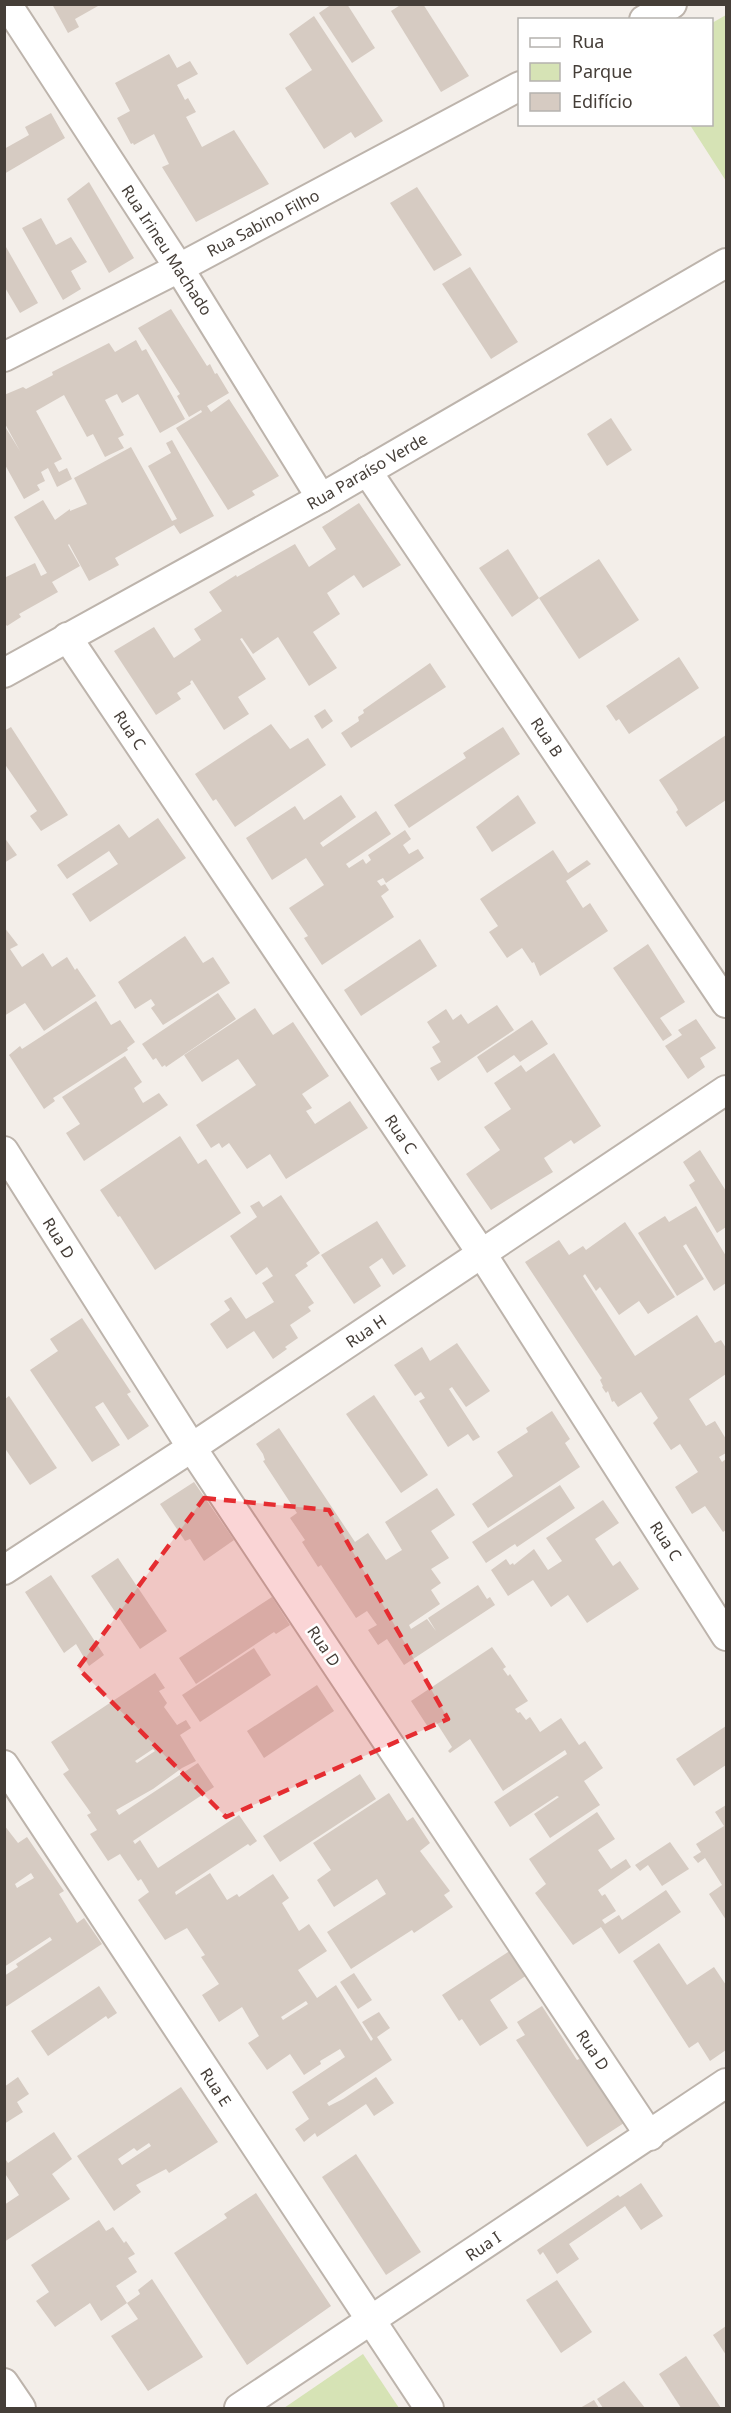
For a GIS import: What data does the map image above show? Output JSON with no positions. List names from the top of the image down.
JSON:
{
  "streets": {
    "street": [
      "Rua Sabino Filho",
      "Rua Irineu Machado",
      "Rua Paraíso Verde",
      "Rua C",
      "Rua B",
      "Rua D",
      "Rua H",
      "Rua E",
      "Rua I"
    ]
  },
  "crossings": [
    ["Rua Sabino Filho", "Rua Irineu Machado"],
    ["Rua Irineu Machado", "Rua Paraíso Verde"],
    ["Rua Paraíso Verde", "Rua C"],
    ["Rua Paraíso Verde", "Rua B"],
    ["Rua C", "Rua H"],
    ["Rua D", "Rua H"],
    ["Rua D", "Rua I"],
    ["Rua E", "Rua I"]
  ],
  "legend": ["Rua", "Parque", "Edifício"]
}
